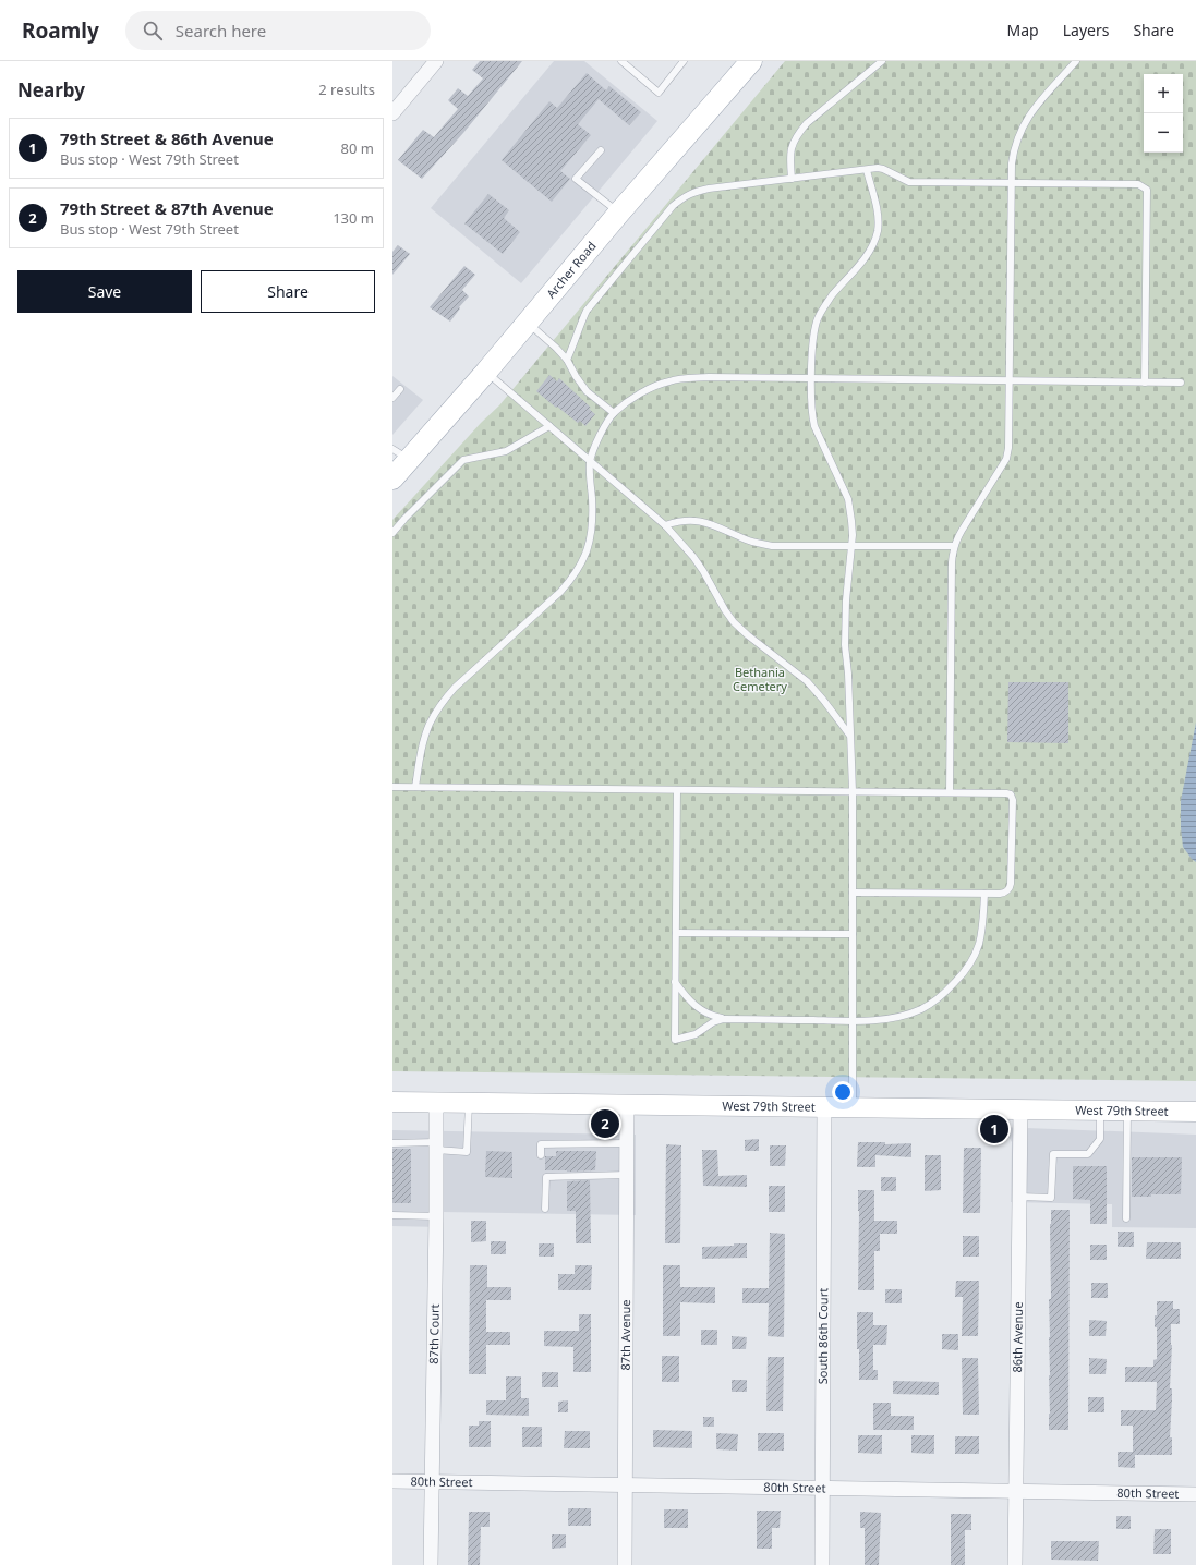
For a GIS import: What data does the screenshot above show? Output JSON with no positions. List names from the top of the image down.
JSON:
{
  "streets": {
    "main road": ["Archer Road", "West 79th Street"],
    "street": [
      "87th Court",
      "87th Avenue",
      "South 86th Court",
      "86th Avenue",
      "80th Street"
    ]
  },
  "crossings": [
    ["West 79th Street", "87th Court"],
    ["West 79th Street", "87th Avenue"],
    ["West 79th Street", "South 86th Court"],
    ["West 79th Street", "86th Avenue"],
    ["87th Court", "80th Street"],
    ["87th Avenue", "80th Street"],
    ["South 86th Court", "80th Street"],
    ["86th Avenue", "80th Street"]
  ],
  "parks": ["Bethania Cemetery"],
  "page": {
    "header": "Roamly",
    "search": "Search here",
    "nav": ["Map", "Layers", "Share"],
    "heading": ["Nearby", "2 results"],
    "map_buttons": ["+", "−"],
    "list": [
      {
        "mark": "1",
        "name": "79th Street & 86th Avenue",
        "note": "Bus stop · West 79th Street",
        "value": "80 m"
      },
      {
        "mark": "2",
        "name": "79th Street & 87th Avenue",
        "note": "Bus stop · West 79th Street",
        "value": "130 m"
      }
    ],
    "buttons": ["Save", "Share"],
    "pins": ["2", "1"]
  }
}
